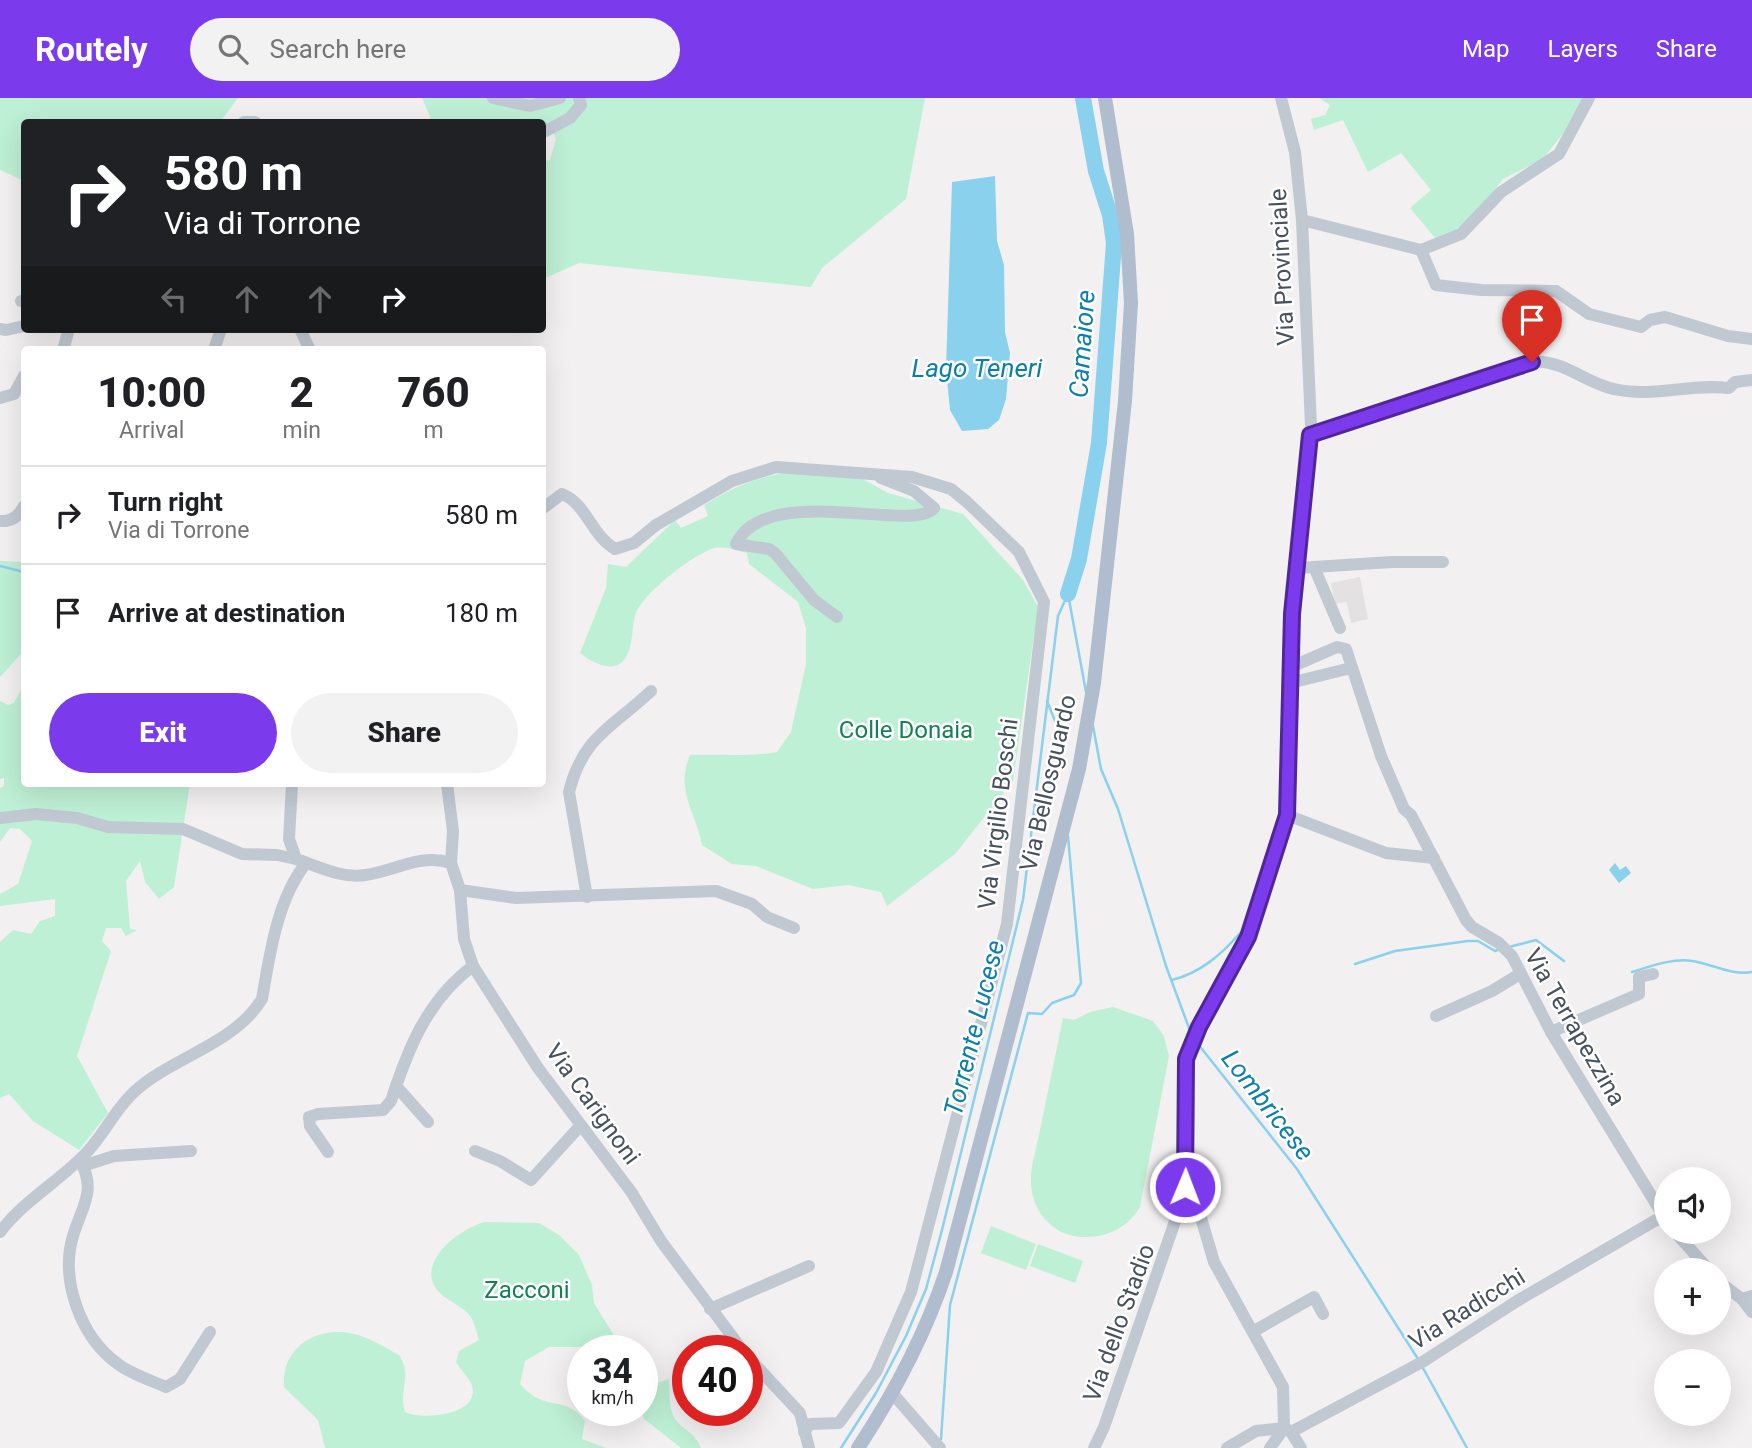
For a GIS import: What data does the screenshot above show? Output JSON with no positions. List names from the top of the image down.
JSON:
{
  "streets": {
    "main road": ["Via Bellosguardo"],
    "street": [
      "Via Provinciale",
      "Via Virgilio Boschi",
      "Via Terrapezzina",
      "Via Carignoni",
      "Via Radicchi",
      "Via dello Stadio"
    ]
  },
  "crossings": [
    ["Via Provinciale", "Via dello Stadio"]
  ],
  "water": [
    "Camaiore",
    "Lago Teneri",
    "Torrente Lucese",
    "Lombricese"
  ],
  "parks": ["Colle Donaia", "Zacconi"],
  "page": {
    "header": "Routely",
    "search": "Search here",
    "nav": ["Map", "Layers", "Share"],
    "turn": ["580 m", "Via di Torrone"],
    "eta": [
      "10:00",
      "Arrival",
      "2",
      "min",
      "760",
      "m"
    ],
    "list": [
      {
        "name": "Turn right",
        "note": "Via di Torrone",
        "value": "580 m"
      },
      {
        "name": "Arrive at destination",
        "value": "180 m"
      }
    ],
    "buttons": ["Exit", "Share"],
    "map_buttons": ["+", "−"],
    "speed": "34 km/h",
    "limit": "40"
  }
}
